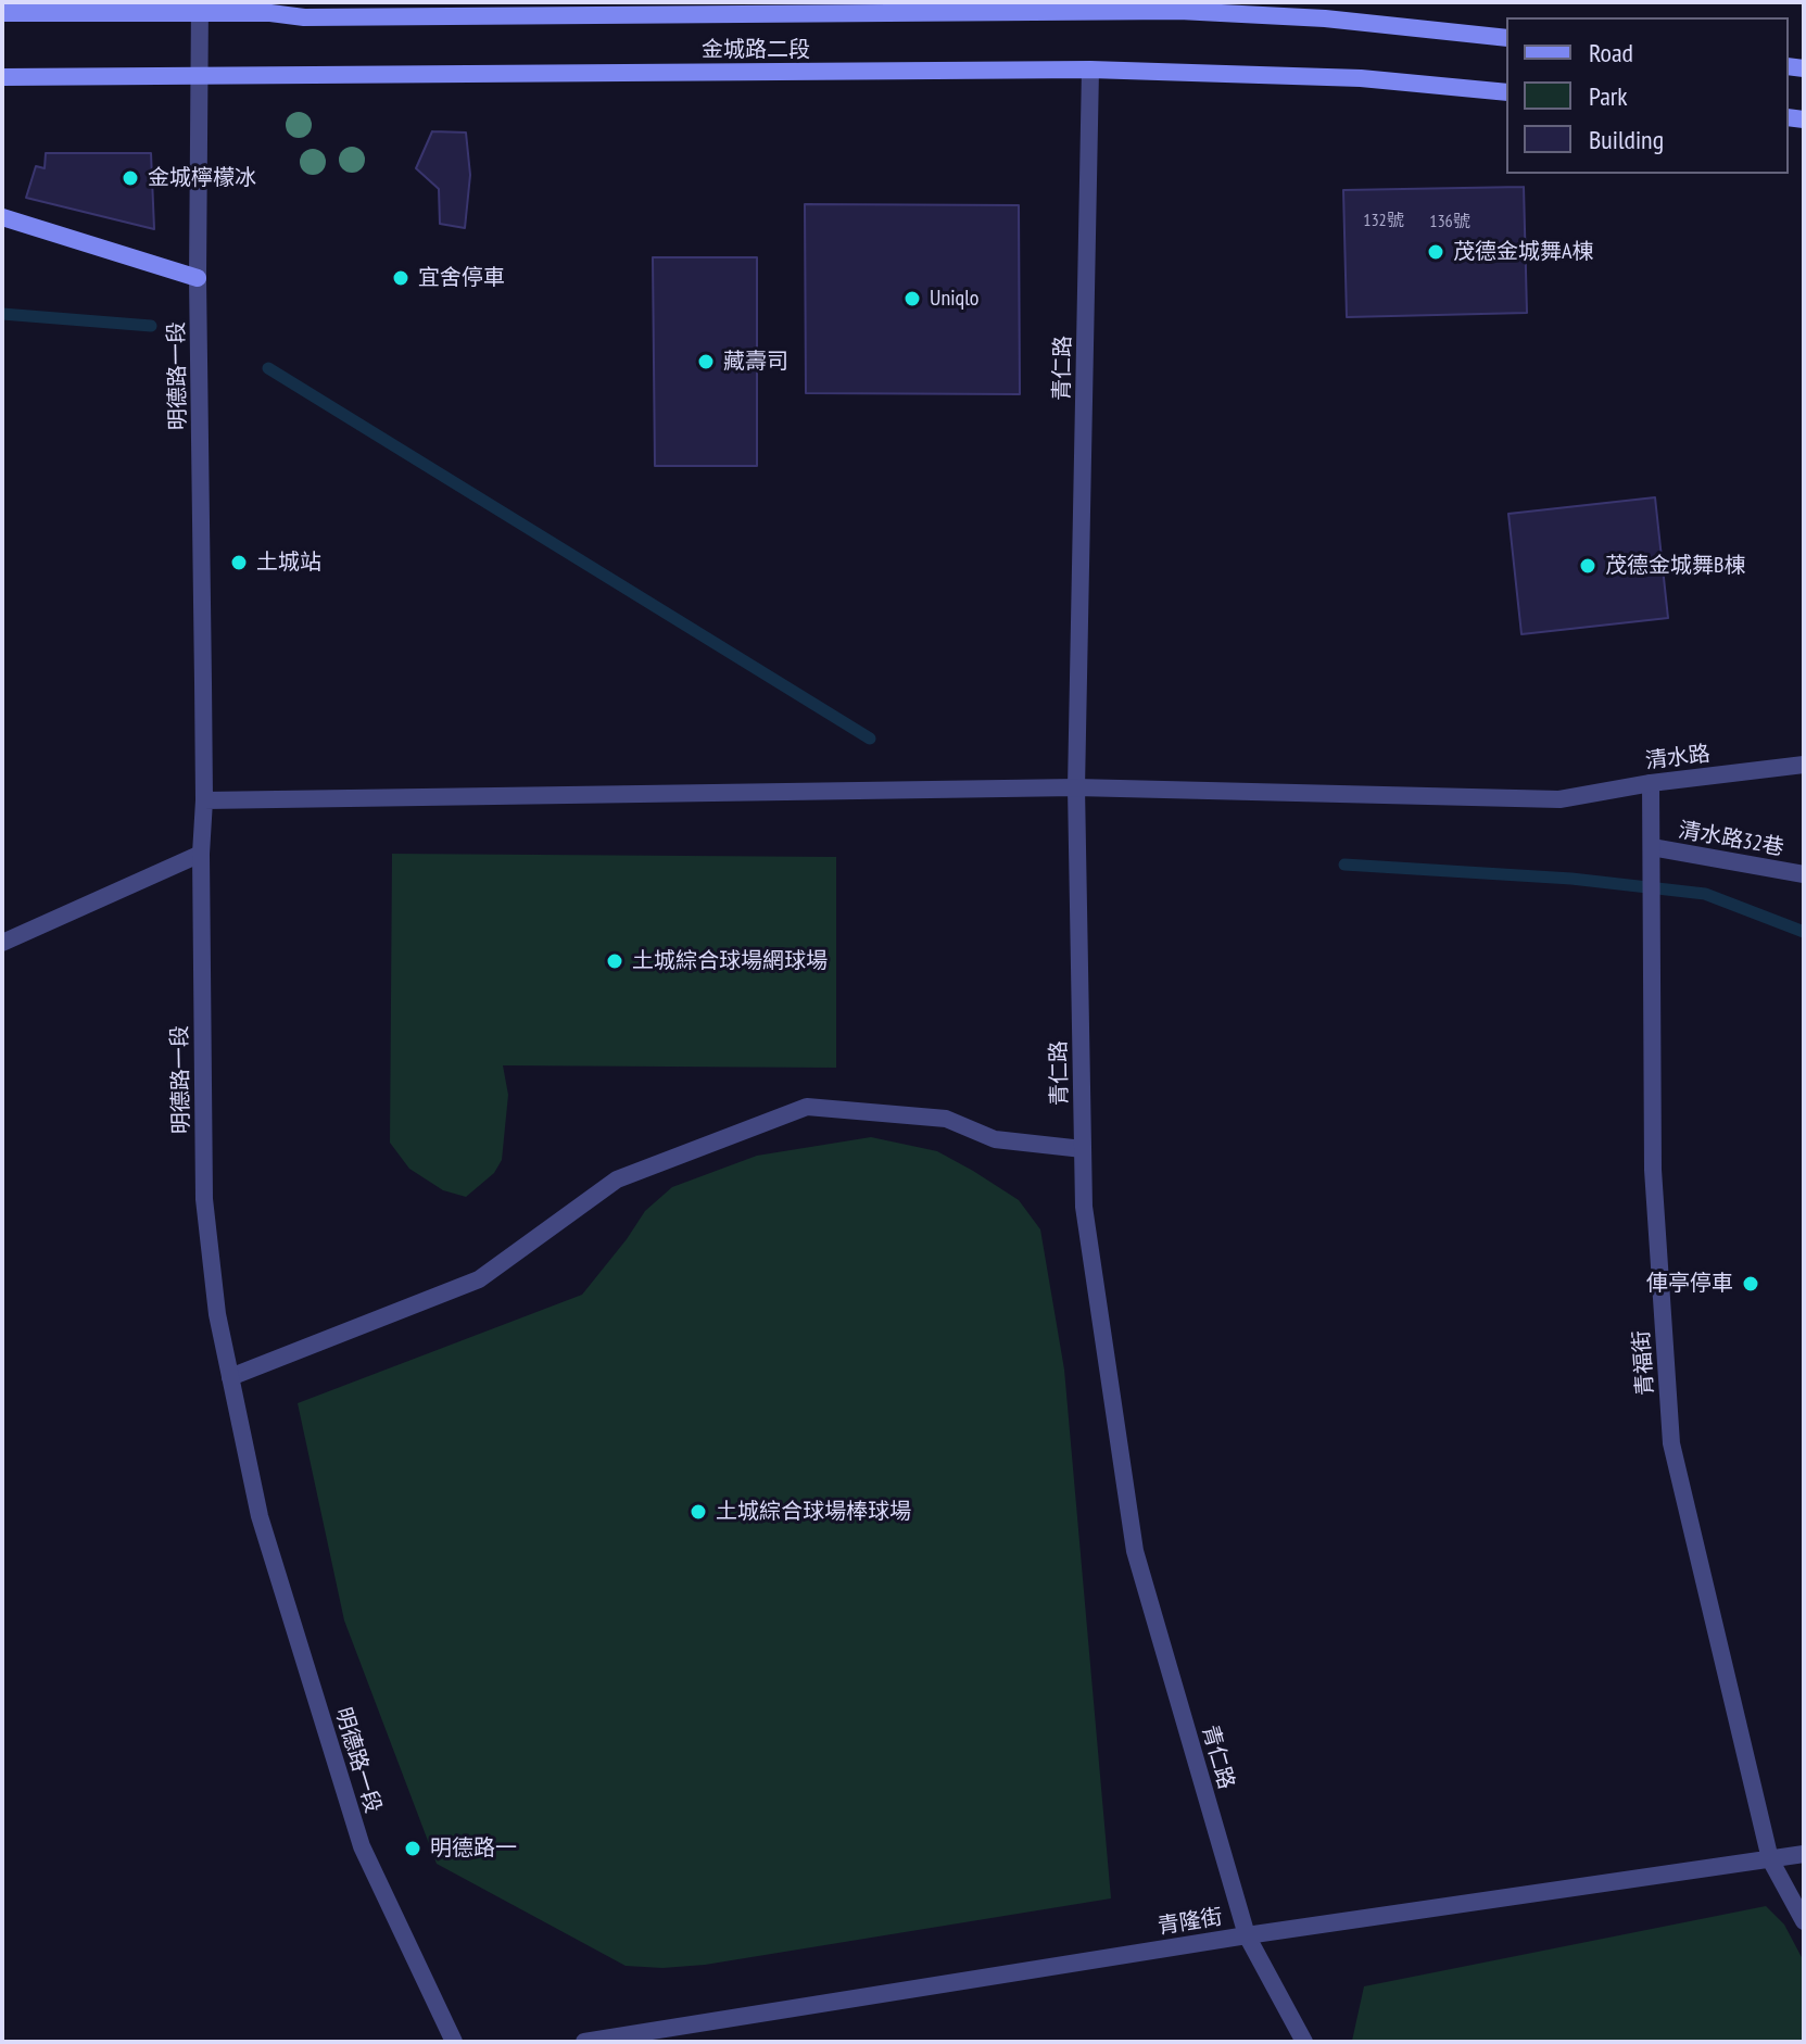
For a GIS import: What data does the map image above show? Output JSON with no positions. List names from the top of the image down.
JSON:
{
  "streets": {
    "main road": ["金城路二段"],
    "street": [
      "青仁路",
      "明德路一段",
      "清水路",
      "清水路32巷",
      "青福街",
      "青隆街"
    ]
  },
  "crossings": [
    ["金城路二段", "青仁路"],
    ["金城路二段", "明德路一段"],
    ["青仁路", "清水路"],
    ["青仁路", "青隆街"],
    ["明德路一段", "清水路"],
    ["清水路", "青福街"],
    ["清水路32巷", "青福街"],
    ["青福街", "青隆街"]
  ],
  "places": [
    "金城檸檬冰",
    "茂德金城舞A棟",
    "宜舍停車",
    "Uniqlo",
    "藏壽司",
    "土城站",
    "茂德金城舞B棟",
    "土城綜合球場網球場",
    "俥亭停車",
    "土城綜合球場棒球場",
    "明德路一"
  ],
  "house_numbers": ["132號", "136號"],
  "legend": ["Road", "Park", "Building"]
}
